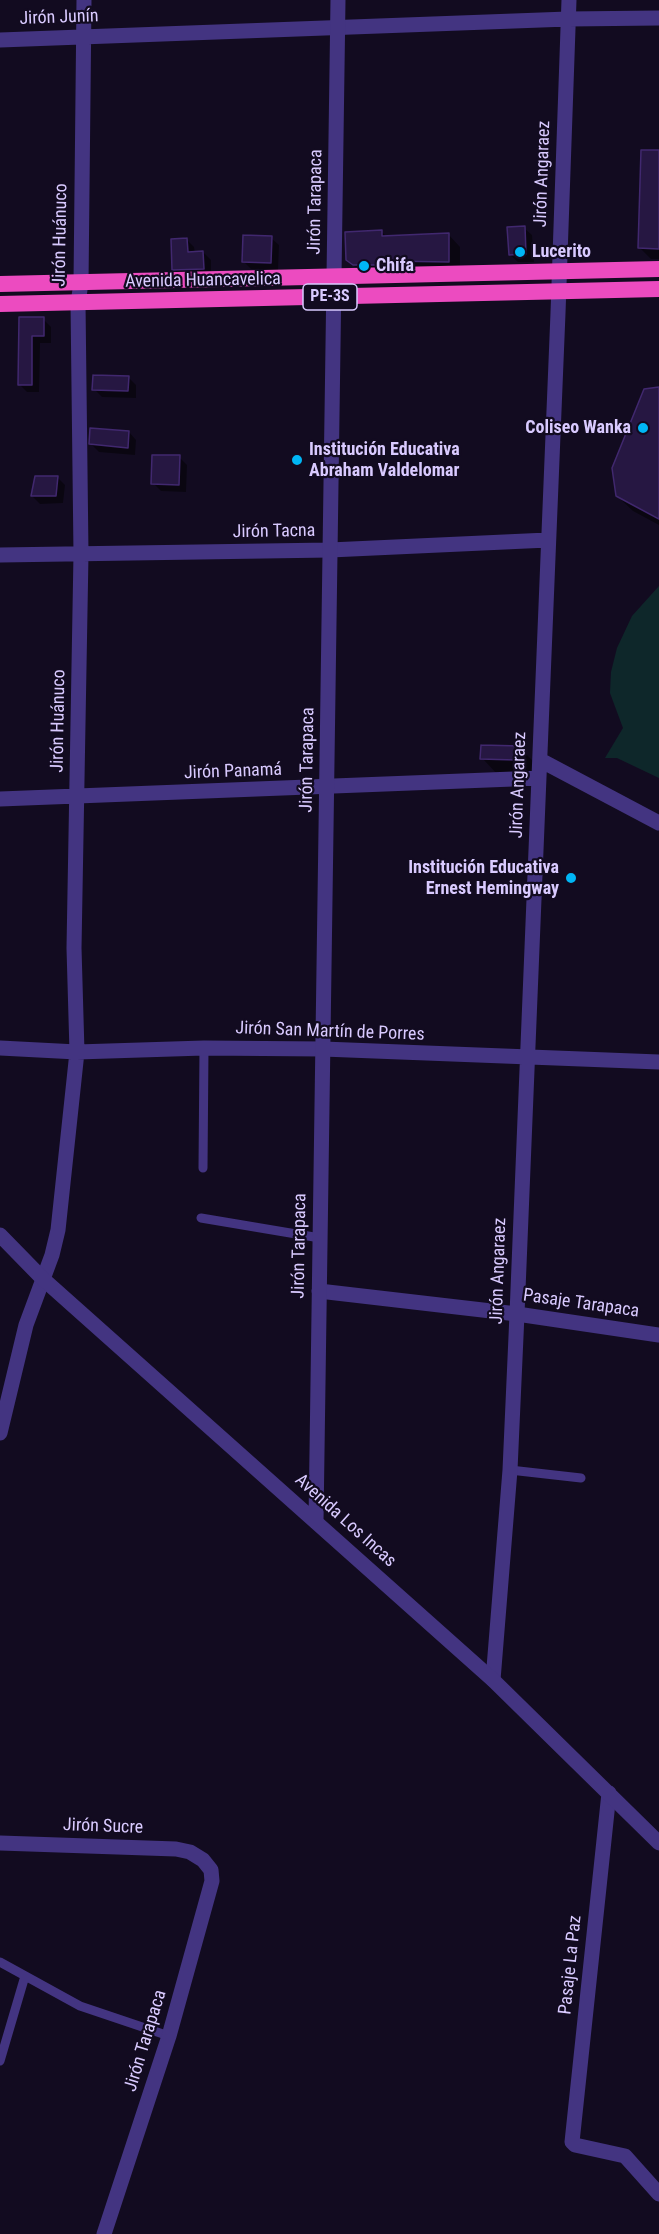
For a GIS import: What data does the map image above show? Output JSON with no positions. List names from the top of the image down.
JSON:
{
  "streets": {
    "highway": ["Avenida Huancavelica", "PE-3S"],
    "street": [
      "Jirón Junín",
      "Jirón Angaraez",
      "Jirón Tarapaca",
      "Jirón Huánuco",
      "Jirón Tacna",
      "Jirón Panamá",
      "Jirón San Martín de Porres",
      "Pasaje Tarapaca",
      "Avenida Los Incas",
      "Jirón Sucre",
      "Pasaje La Paz"
    ]
  },
  "crossings": [
    ["Jirón Junín", "Jirón Angaraez"],
    ["Jirón Junín", "Jirón Tarapaca"],
    ["Jirón Junín", "Jirón Huánuco"],
    ["Jirón Angaraez", "Avenida Huancavelica"],
    ["Jirón Angaraez", "Jirón Tacna"],
    ["Jirón Angaraez", "Jirón Panamá"],
    ["Jirón Angaraez", "Jirón San Martín de Porres"],
    ["Jirón Angaraez", "Pasaje Tarapaca"],
    ["Jirón Angaraez", "Avenida Los Incas"],
    ["Jirón Tarapaca", "Avenida Huancavelica"],
    ["Jirón Tarapaca", "Jirón Tacna"],
    ["Jirón Tarapaca", "Jirón Panamá"],
    ["Jirón Tarapaca", "Jirón San Martín de Porres"],
    ["Jirón Tarapaca", "Pasaje Tarapaca"],
    ["Jirón Tarapaca", "Avenida Los Incas"],
    ["Jirón Tarapaca", "Jirón Sucre"],
    ["Jirón Huánuco", "Avenida Huancavelica"],
    ["Jirón Huánuco", "Jirón Tacna"],
    ["Jirón Huánuco", "Jirón Panamá"],
    ["Jirón Huánuco", "Jirón San Martín de Porres"],
    ["Jirón Huánuco", "Avenida Los Incas"],
    ["Avenida Los Incas", "Pasaje La Paz"]
  ],
  "places": [
    "Lucerito",
    "Chifa",
    "Coliseo Wanka",
    "Institución Educativa Abraham Valdelomar",
    "Institución Educativa Ernest Hemingway"
  ]
}
